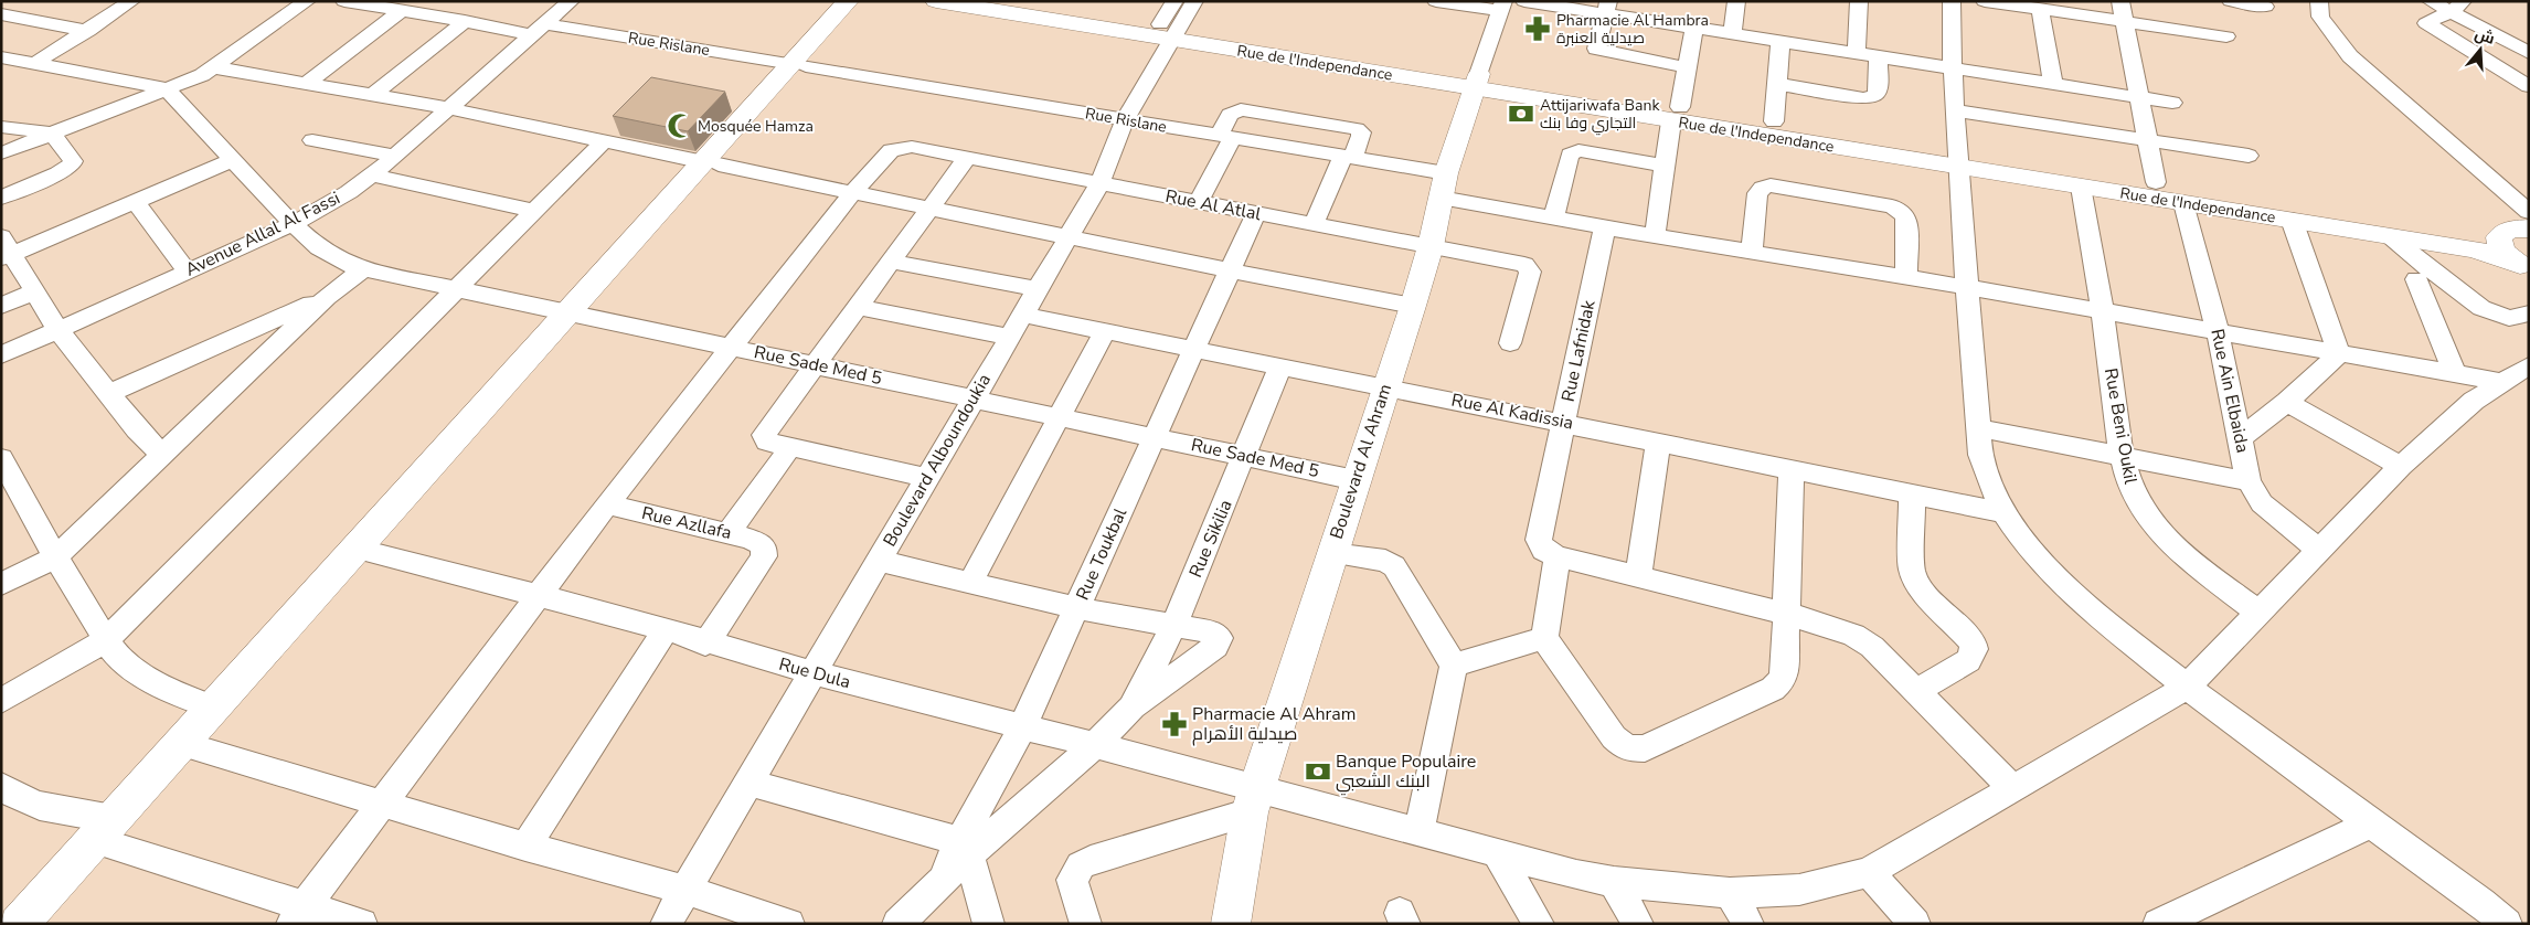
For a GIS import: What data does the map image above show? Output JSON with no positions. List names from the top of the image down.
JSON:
{
  "streets": {
    "street": [
      "Rue Rislane",
      "Rue de l'Independance",
      "Rue Al Atlal",
      "Avenue Allal Al Fassi",
      "Rue Lafnidak",
      "Rue Sade Med 5",
      "Rue Ain Elbaida",
      "Rue Al Kadissia",
      "Rue Beni Oukil",
      "Boulevard Alboundoukia",
      "Boulevard Al Ahram",
      "Rue Azllafa",
      "Rue Sikilia",
      "Rue Toukbal",
      "Rue Dula"
    ]
  },
  "crossings": [
    ["Rue Rislane", "Avenue Allal Al Fassi"],
    ["Rue Rislane", "Rue Lafnidak"],
    ["Rue Rislane", "Rue Ain Elbaida"],
    ["Rue Rislane", "Rue Beni Oukil"],
    ["Rue Rislane", "Boulevard Alboundoukia"],
    ["Rue Rislane", "Boulevard Al Ahram"],
    ["Rue Rislane", "Rue Dula"],
    ["Rue de l'Independance", "Rue Ain Elbaida"],
    ["Rue de l'Independance", "Rue Beni Oukil"],
    ["Rue de l'Independance", "Boulevard Alboundoukia"],
    ["Rue de l'Independance", "Boulevard Al Ahram"],
    ["Rue Al Atlal", "Boulevard Alboundoukia"],
    ["Rue Al Atlal", "Boulevard Al Ahram"],
    ["Rue Al Atlal", "Rue Toukbal"],
    ["Avenue Allal Al Fassi", "Rue Sade Med 5"],
    ["Rue Lafnidak", "Rue Al Kadissia"],
    ["Rue Sade Med 5", "Boulevard Alboundoukia"],
    ["Rue Sade Med 5", "Boulevard Al Ahram"],
    ["Rue Sade Med 5", "Rue Sikilia"],
    ["Rue Sade Med 5", "Rue Toukbal"],
    ["Rue Ain Elbaida", "Rue Dula"],
    ["Rue Al Kadissia", "Boulevard Alboundoukia"],
    ["Rue Al Kadissia", "Boulevard Al Ahram"],
    ["Rue Al Kadissia", "Rue Sikilia"],
    ["Rue Al Kadissia", "Rue Toukbal"],
    ["Rue Beni Oukil", "Rue Dula"],
    ["Boulevard Alboundoukia", "Rue Dula"],
    ["Boulevard Al Ahram", "Rue Dula"],
    ["Rue Azllafa", "Rue Dula"],
    ["Rue Toukbal", "Rue Dula"]
  ],
  "places": {
    "pharmacy": ["Pharmacie Al Hambra صيدلية العنبرة", "Pharmacie Al Ahram صيدلية الأهرام"],
    "bank": ["Attijariwafa Bank التجاري وفا بنك", "Banque Populaire البنك الشعبي"],
    "mosque": ["Mosquée Hamza"]
  },
  "north": "top"
}
